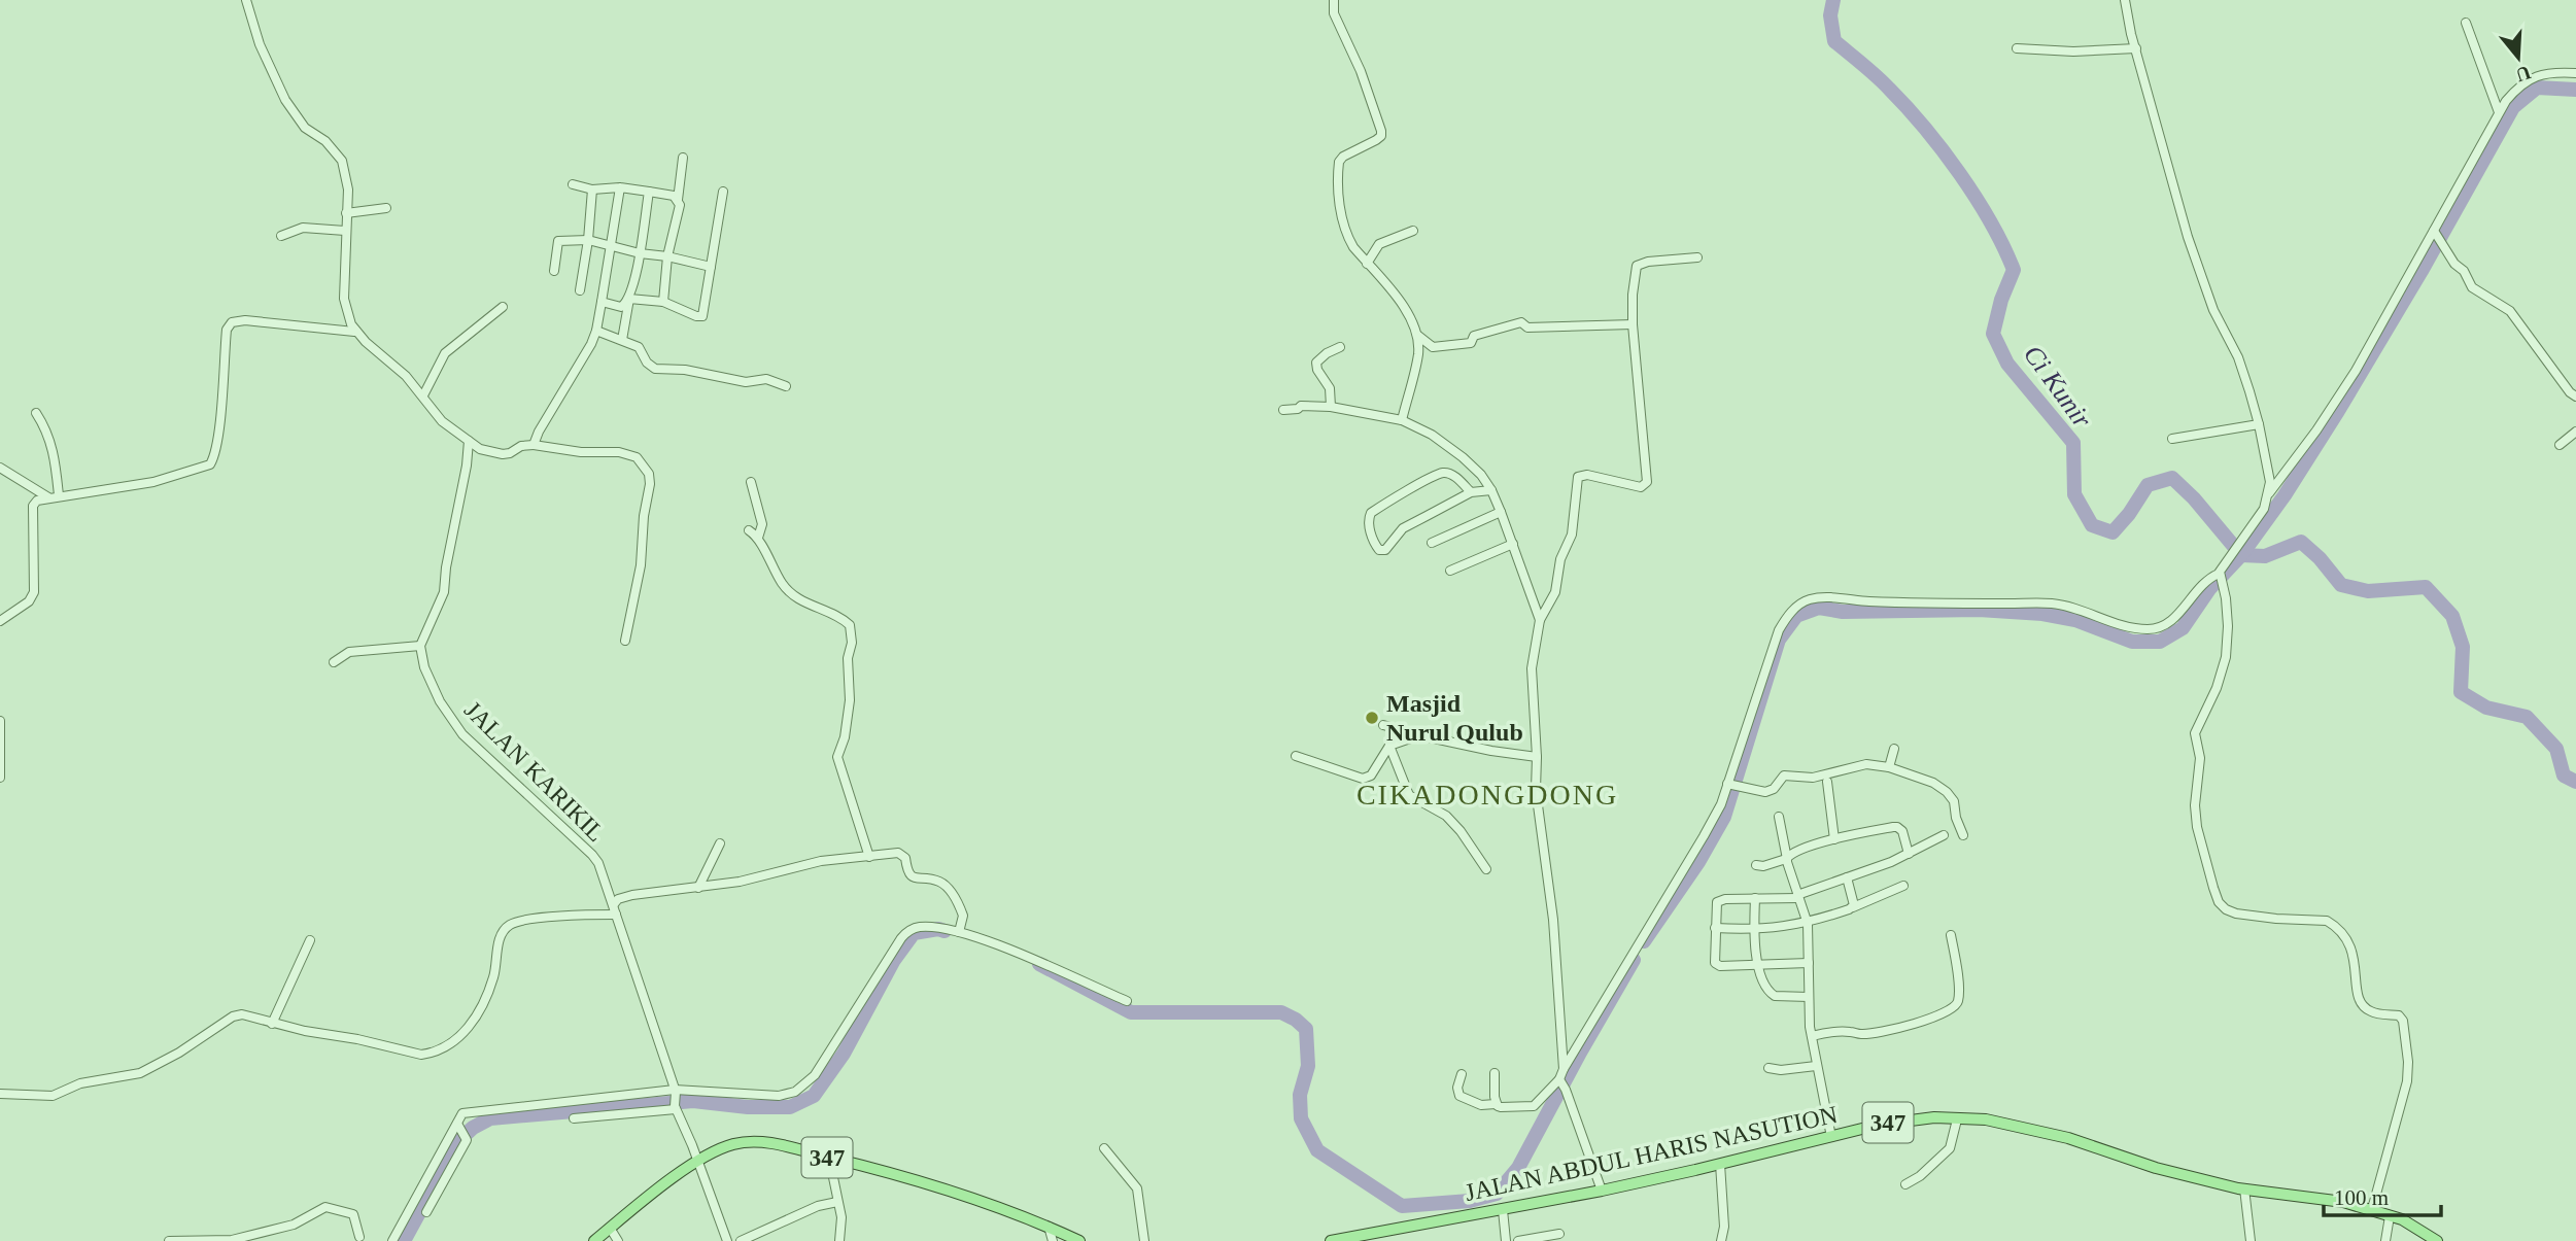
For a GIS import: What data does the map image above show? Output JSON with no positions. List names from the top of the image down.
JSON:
{
  "streets": {
    "main road": ["347", "JALAN ABDUL HARIS NASUTION"],
    "street": ["JALAN KARIKIL"]
  },
  "districts": ["CIKADONGDONG"],
  "water": ["Ci Kunir"],
  "places": ["Masjid Nurul Qulub"],
  "scale_bar": "100 m",
  "north": "bottom"
}
